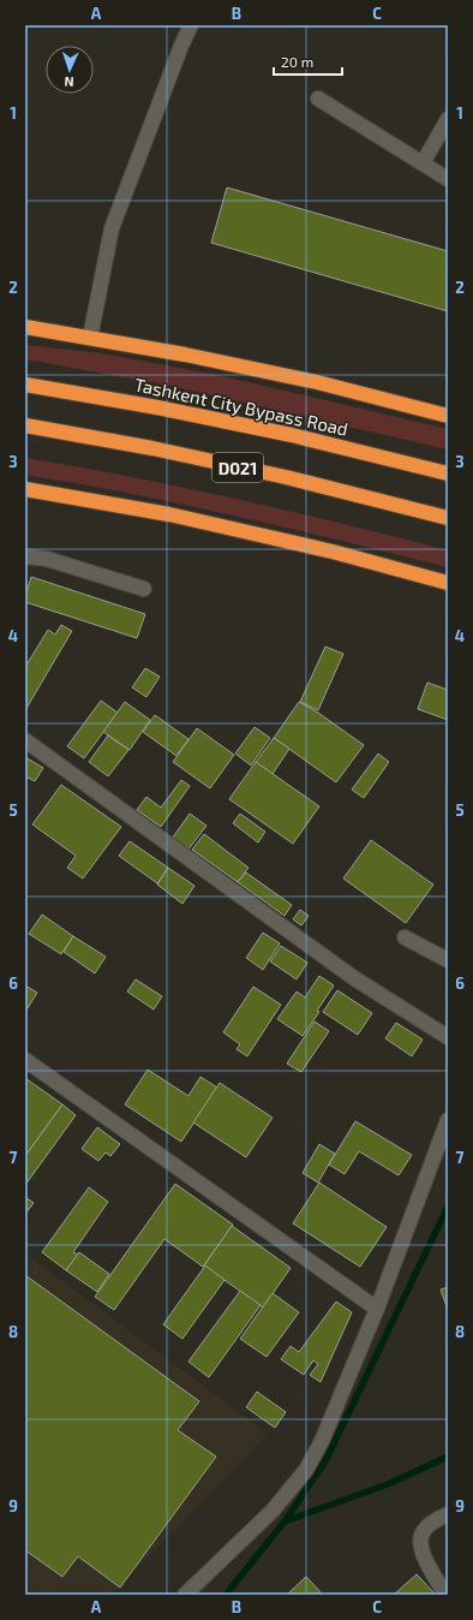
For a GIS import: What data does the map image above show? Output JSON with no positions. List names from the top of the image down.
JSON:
{
  "streets": {
    "highway": ["Tashkent City Bypass Road", "D021"]
  },
  "scale_bar": "20 m",
  "north": "bottom",
  "grid": {
    "columns": ["A", "B", "C"],
    "rows": [
      "1",
      "2",
      "3",
      "4",
      "5",
      "6",
      "7",
      "8",
      "9"
    ]
  }
}
